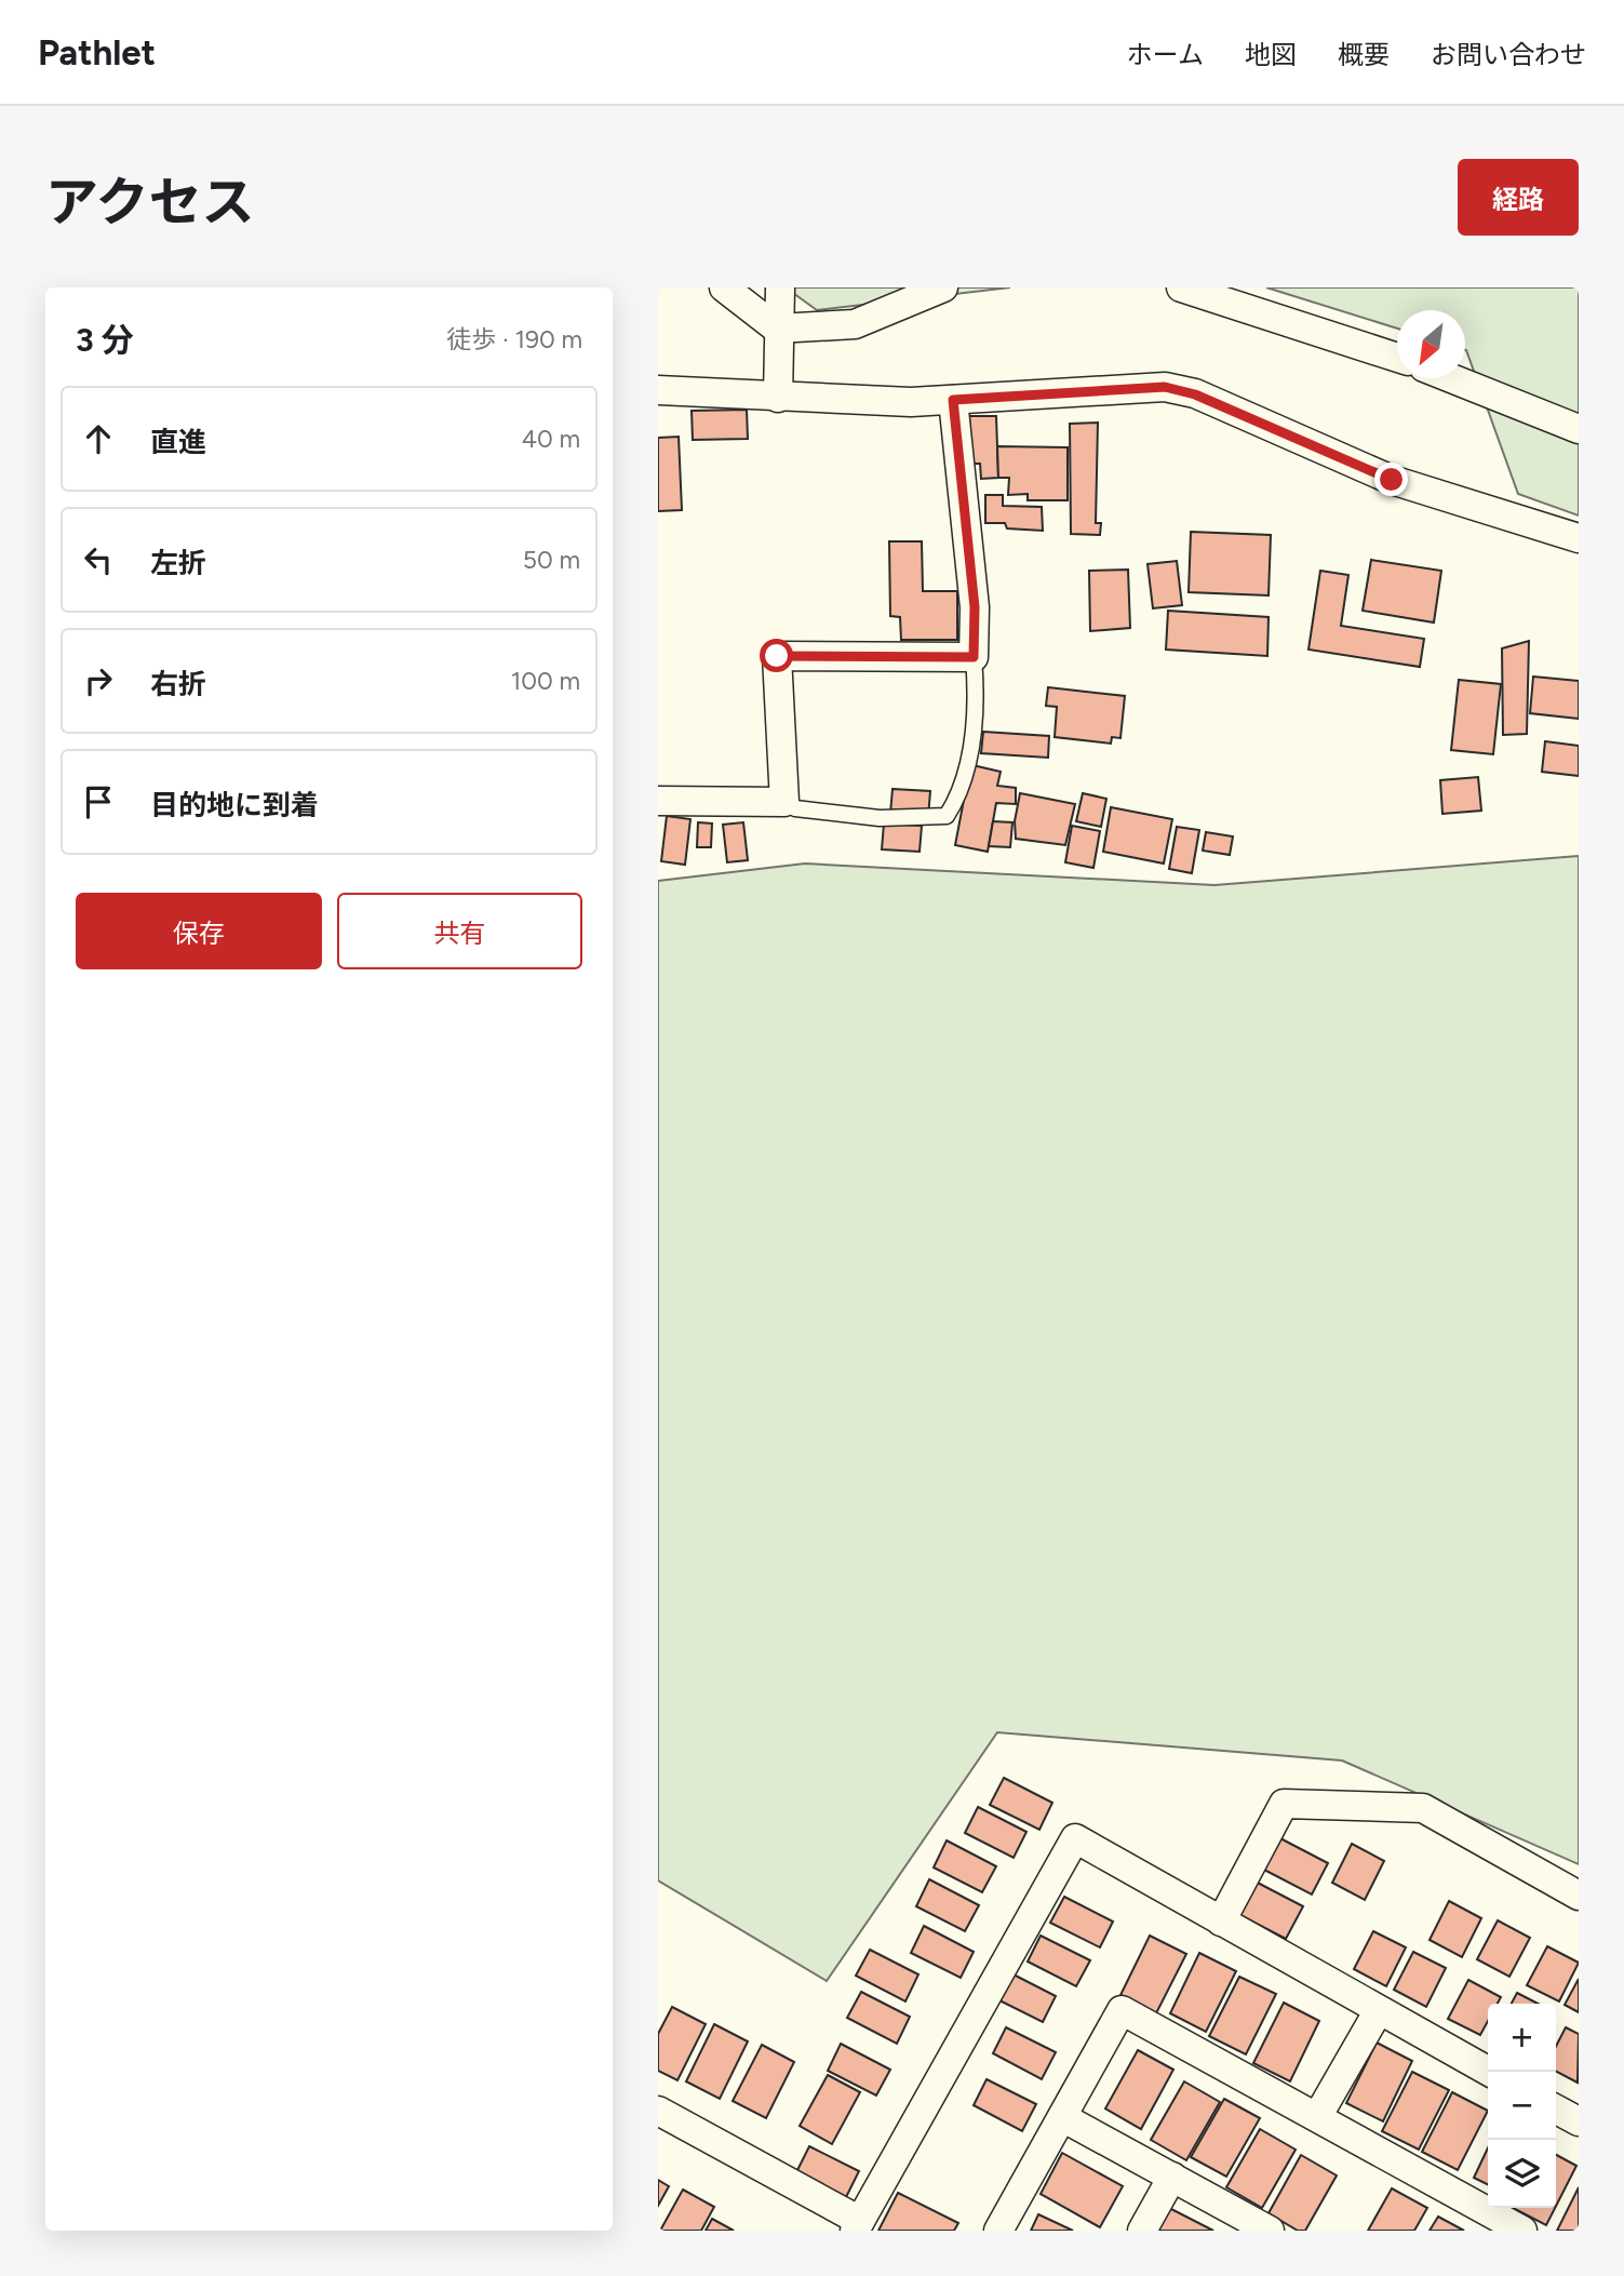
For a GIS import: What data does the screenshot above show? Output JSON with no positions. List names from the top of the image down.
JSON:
{
  "north": "bottom left",
  "page": {
    "header": "Pathlet",
    "nav": [
      "ホーム",
      "地図",
      "概要",
      "お問い合わせ"
    ],
    "title": "アクセス",
    "buttons": [
      "経路",
      ["保存", "共有"]
    ],
    "heading": ["3 分", "徒歩 · 190 m"],
    "list": [
      ["直進", "40 m"],
      ["左折", "50 m"],
      ["右折", "100 m"],
      "目的地に到着"
    ],
    "map_buttons": ["+", "−"]
  }
}
